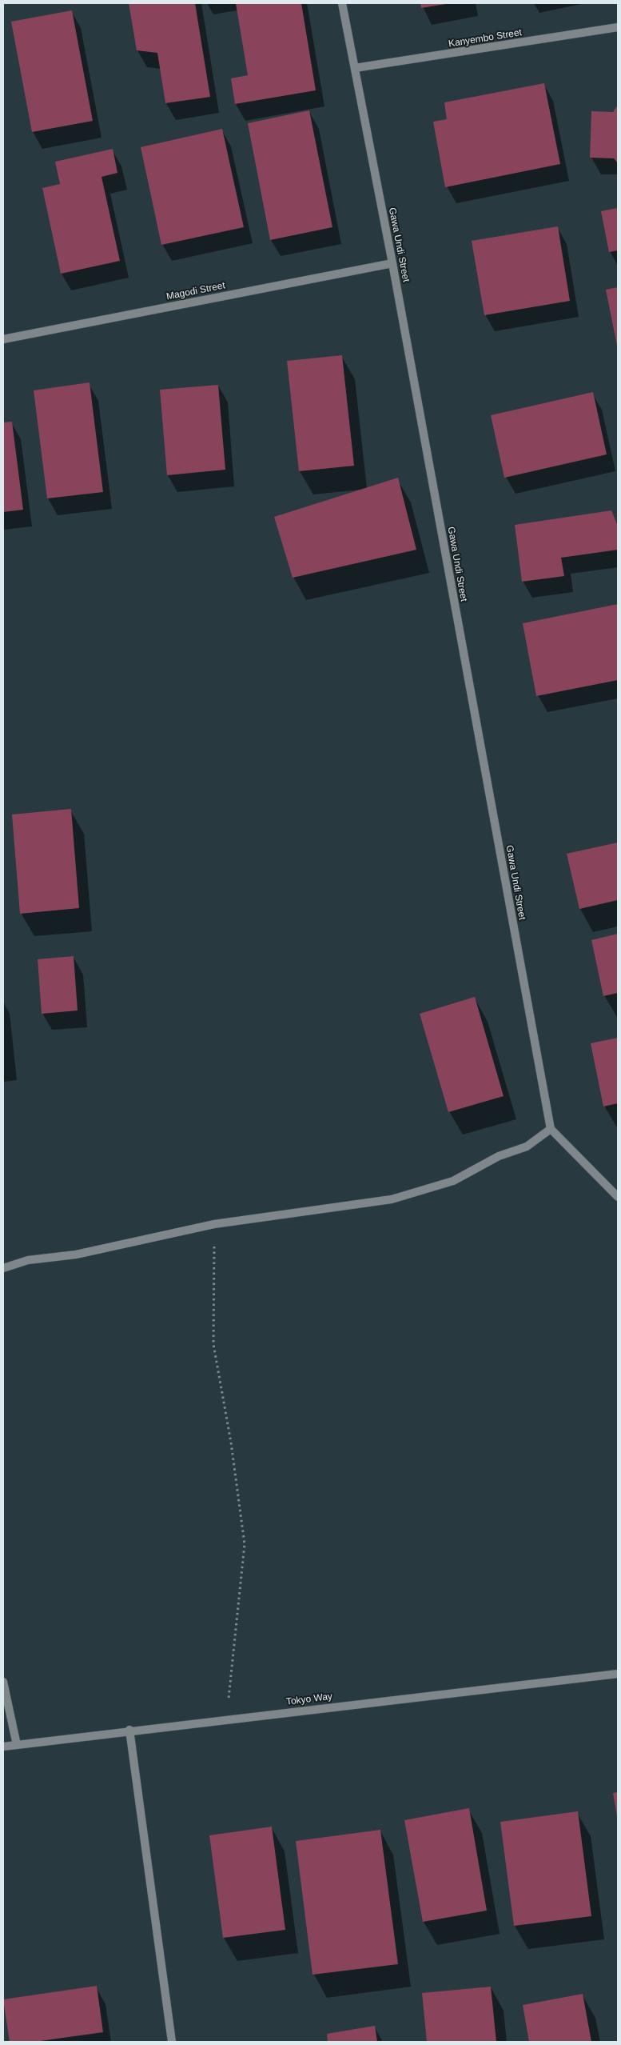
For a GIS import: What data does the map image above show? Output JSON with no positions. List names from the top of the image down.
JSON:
{
  "streets": {
    "street": [
      "Kanyembo Street",
      "Gawa Undi Street",
      "Magodi Street",
      "Tokyo Way"
    ]
  },
  "crossings": [
    ["Kanyembo Street", "Gawa Undi Street"],
    ["Gawa Undi Street", "Magodi Street"]
  ]
}
